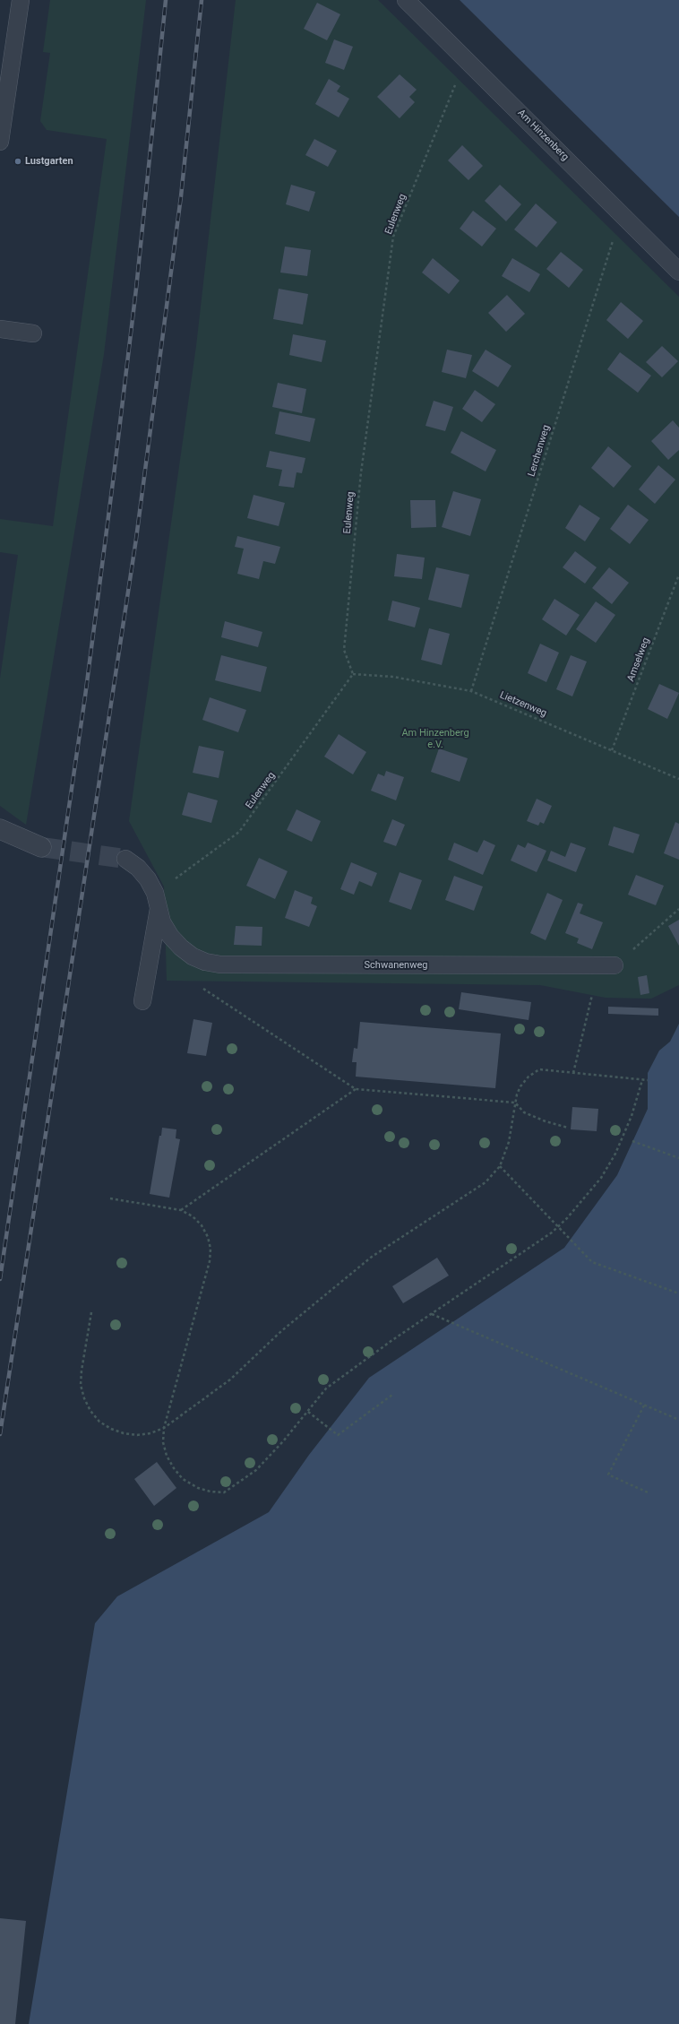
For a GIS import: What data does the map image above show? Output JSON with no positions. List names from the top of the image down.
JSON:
{
  "streets": {
    "lane": ["Am Hinzenberg", "Schwanenweg"],
    "path": [
      "Eulenweg",
      "Lerchenweg",
      "Amselweg",
      "Lietzenweg"
    ]
  },
  "crossings": [
    ["Am Hinzenberg", "Eulenweg"],
    ["Am Hinzenberg", "Lerchenweg"],
    ["Eulenweg", "Lietzenweg"],
    ["Lerchenweg", "Lietzenweg"],
    ["Amselweg", "Lietzenweg"]
  ],
  "parks": ["Am Hinzenberg e.V."],
  "places": ["Lustgarten"]
}
